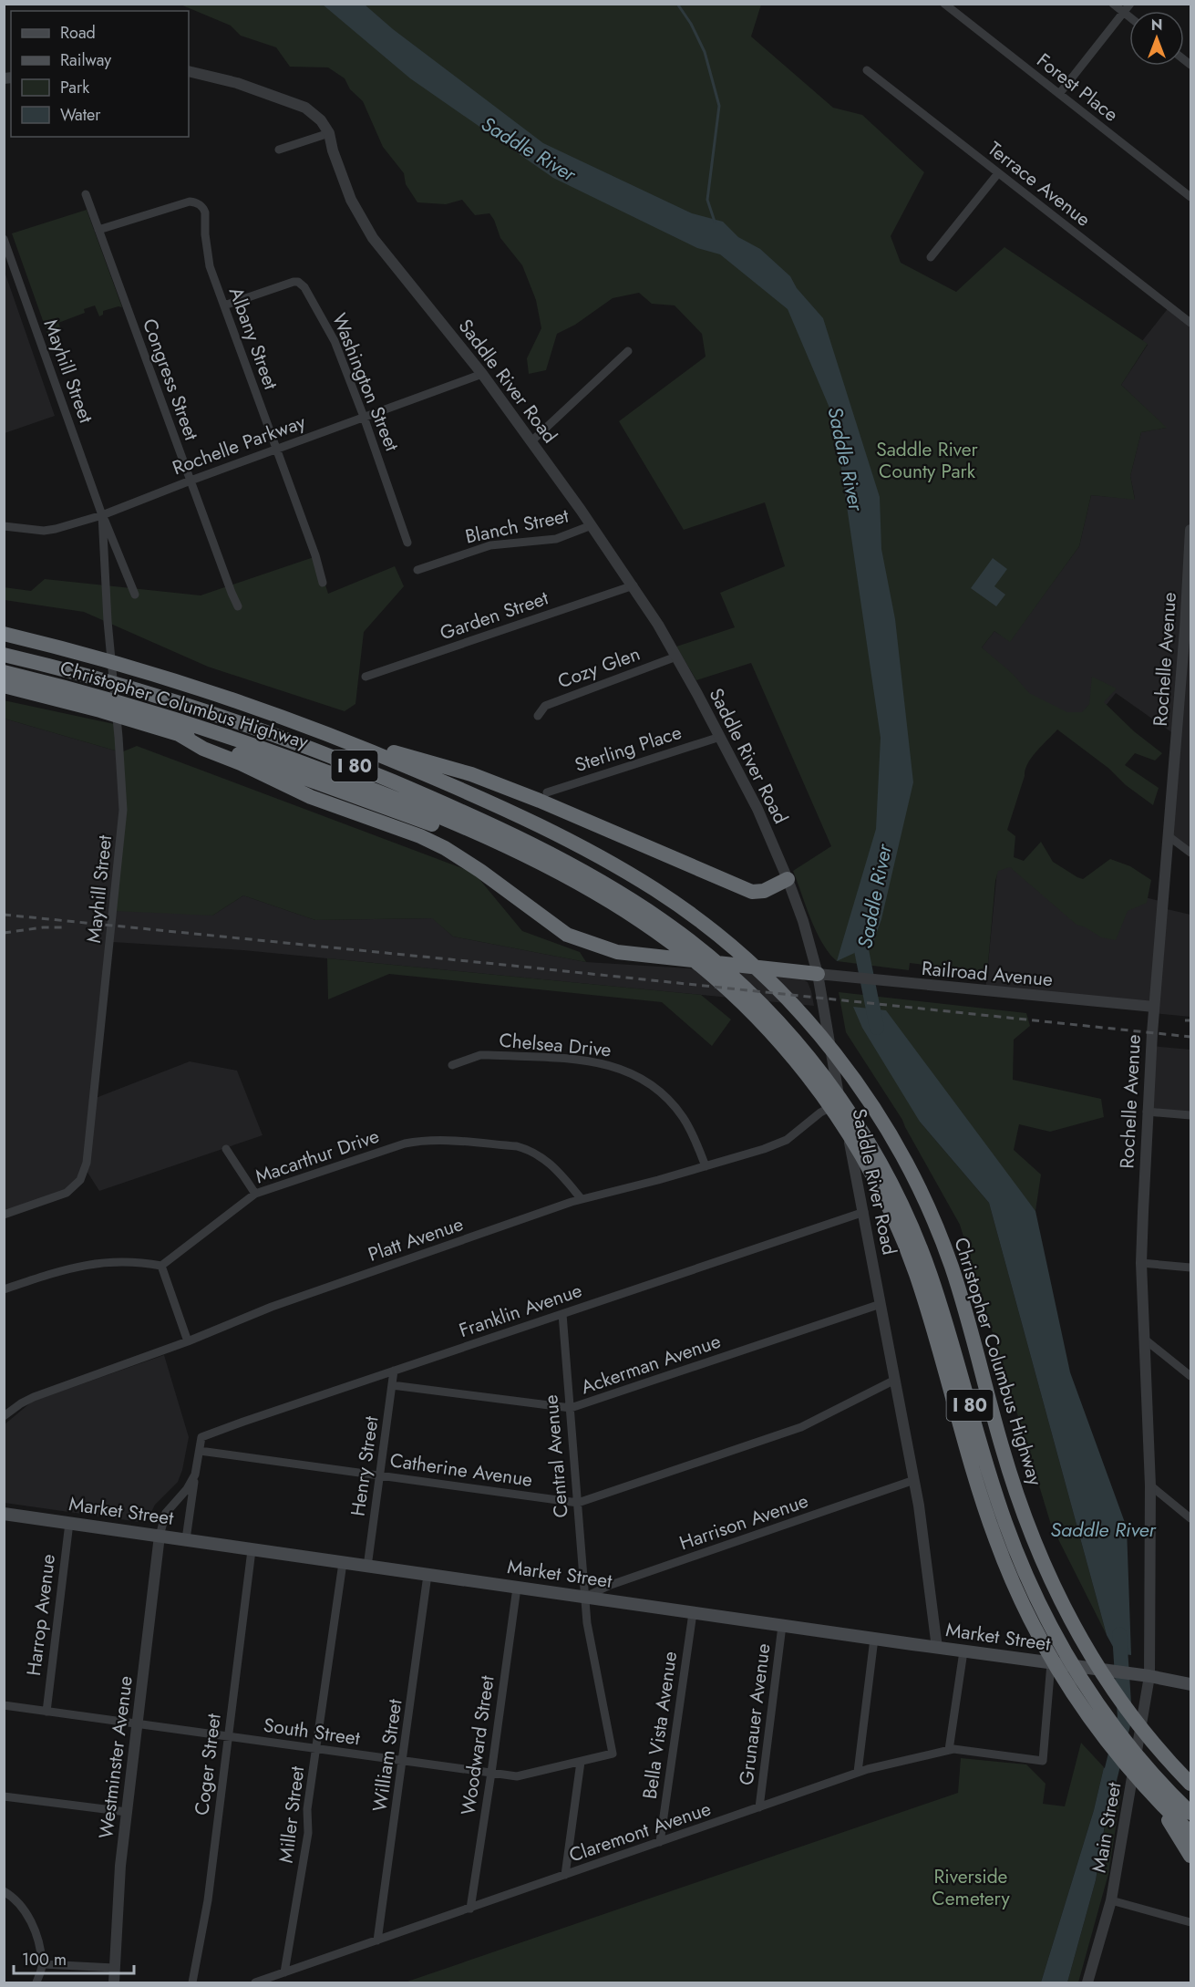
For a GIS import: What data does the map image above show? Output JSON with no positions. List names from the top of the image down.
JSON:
{
  "streets": {
    "highway": ["Christopher Columbus Highway", "I 80"],
    "main road": ["Market Street"],
    "street": [
      "Forest Place",
      "Terrace Avenue",
      "Albany Street",
      "Mayhill Street",
      "Congress Street",
      "Saddle River Road",
      "Washington Street",
      "Rochelle Parkway",
      "Blanch Street",
      "Garden Street",
      "Rochelle Avenue",
      "Cozy Glen",
      "Sterling Place",
      "Railroad Avenue",
      "Chelsea Drive",
      "Macarthur Drive",
      "Platt Avenue",
      "Franklin Avenue",
      "Ackerman Avenue",
      "Central Avenue",
      "Henry Street",
      "Catherine Avenue",
      "Harrison Avenue",
      "Harrop Avenue",
      "Grunauer Avenue",
      "Bella Vista Avenue",
      "South Street",
      "Woodward Street",
      "William Street",
      "Westminster Avenue",
      "Coger Street",
      "Miller Street",
      "Main Street",
      "Claremont Avenue"
    ]
  },
  "crossings": [
    ["Albany Street", "Congress Street"],
    ["Albany Street", "Washington Street"],
    ["Albany Street", "Rochelle Parkway"],
    ["Mayhill Street", "Rochelle Parkway"],
    ["Congress Street", "Rochelle Parkway"],
    ["Saddle River Road", "Rochelle Parkway"],
    ["Saddle River Road", "Blanch Street"],
    ["Saddle River Road", "Garden Street"],
    ["Saddle River Road", "Cozy Glen"],
    ["Saddle River Road", "Sterling Place"],
    ["Saddle River Road", "Railroad Avenue"],
    ["Saddle River Road", "Platt Avenue"],
    ["Saddle River Road", "Franklin Avenue"],
    ["Saddle River Road", "Ackerman Avenue"],
    ["Saddle River Road", "Catherine Avenue"],
    ["Saddle River Road", "Market Street"],
    ["Saddle River Road", "Harrison Avenue"],
    ["Washington Street", "Rochelle Parkway"],
    ["Rochelle Avenue", "Railroad Avenue"],
    ["Rochelle Avenue", "Market Street"],
    ["Rochelle Avenue", "Main Street"],
    ["Chelsea Drive", "Platt Avenue"],
    ["Macarthur Drive", "Platt Avenue"],
    ["Franklin Avenue", "Central Avenue"],
    ["Franklin Avenue", "Henry Street"],
    ["Franklin Avenue", "Catherine Avenue"],
    ["Ackerman Avenue", "Central Avenue"],
    ["Ackerman Avenue", "Henry Street"],
    ["Central Avenue", "Catherine Avenue"],
    ["Central Avenue", "Market Street"],
    ["Central Avenue", "Harrison Avenue"],
    ["Central Avenue", "South Street"],
    ["Henry Street", "Catherine Avenue"],
    ["Henry Street", "Market Street"],
    ["Market Street", "Harrison Avenue"],
    ["Market Street", "Harrop Avenue"],
    ["Market Street", "Grunauer Avenue"],
    ["Market Street", "Bella Vista Avenue"],
    ["Market Street", "Woodward Street"],
    ["Market Street", "William Street"],
    ["Market Street", "Westminster Avenue"],
    ["Market Street", "Coger Street"],
    ["Market Street", "Miller Street"],
    ["Market Street", "Main Street"],
    ["Market Street", "Claremont Avenue"],
    ["Harrop Avenue", "South Street"],
    ["Grunauer Avenue", "Claremont Avenue"],
    ["Bella Vista Avenue", "Claremont Avenue"],
    ["South Street", "Woodward Street"],
    ["South Street", "William Street"],
    ["South Street", "Westminster Avenue"],
    ["South Street", "Coger Street"],
    ["South Street", "Miller Street"],
    ["Woodward Street", "Claremont Avenue"],
    ["William Street", "Claremont Avenue"],
    ["Miller Street", "Claremont Avenue"]
  ],
  "water": ["Saddle River"],
  "parks": ["Saddle River County Park", "Riverside Cemetery"],
  "legend": [
    "Road",
    "Railway",
    "Park",
    "Water"
  ],
  "scale_bar": "100 m",
  "north": "top"
}
